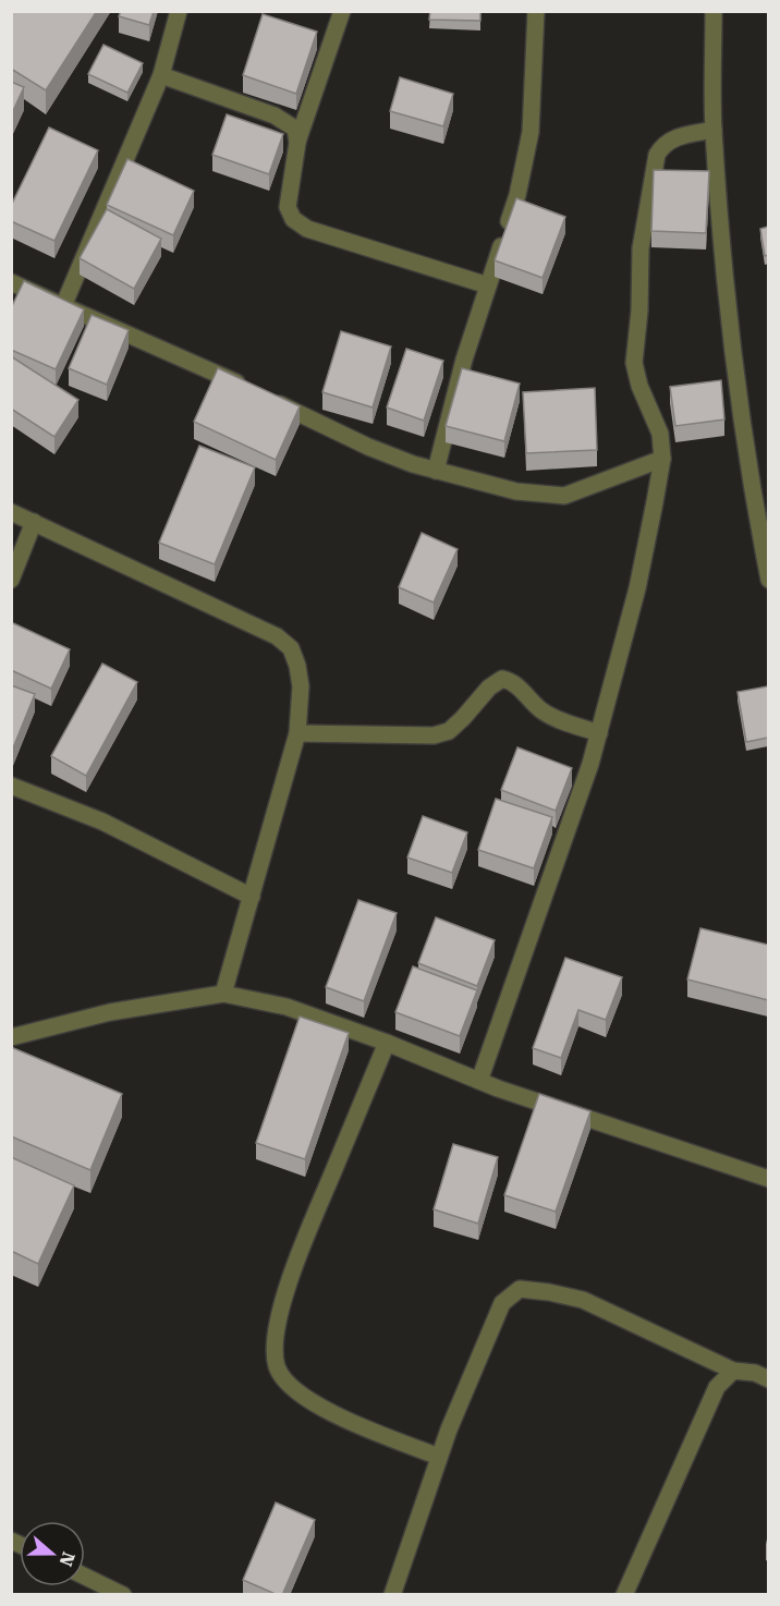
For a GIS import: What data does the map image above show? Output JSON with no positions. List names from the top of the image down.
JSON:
{
  "north": "right"
}
